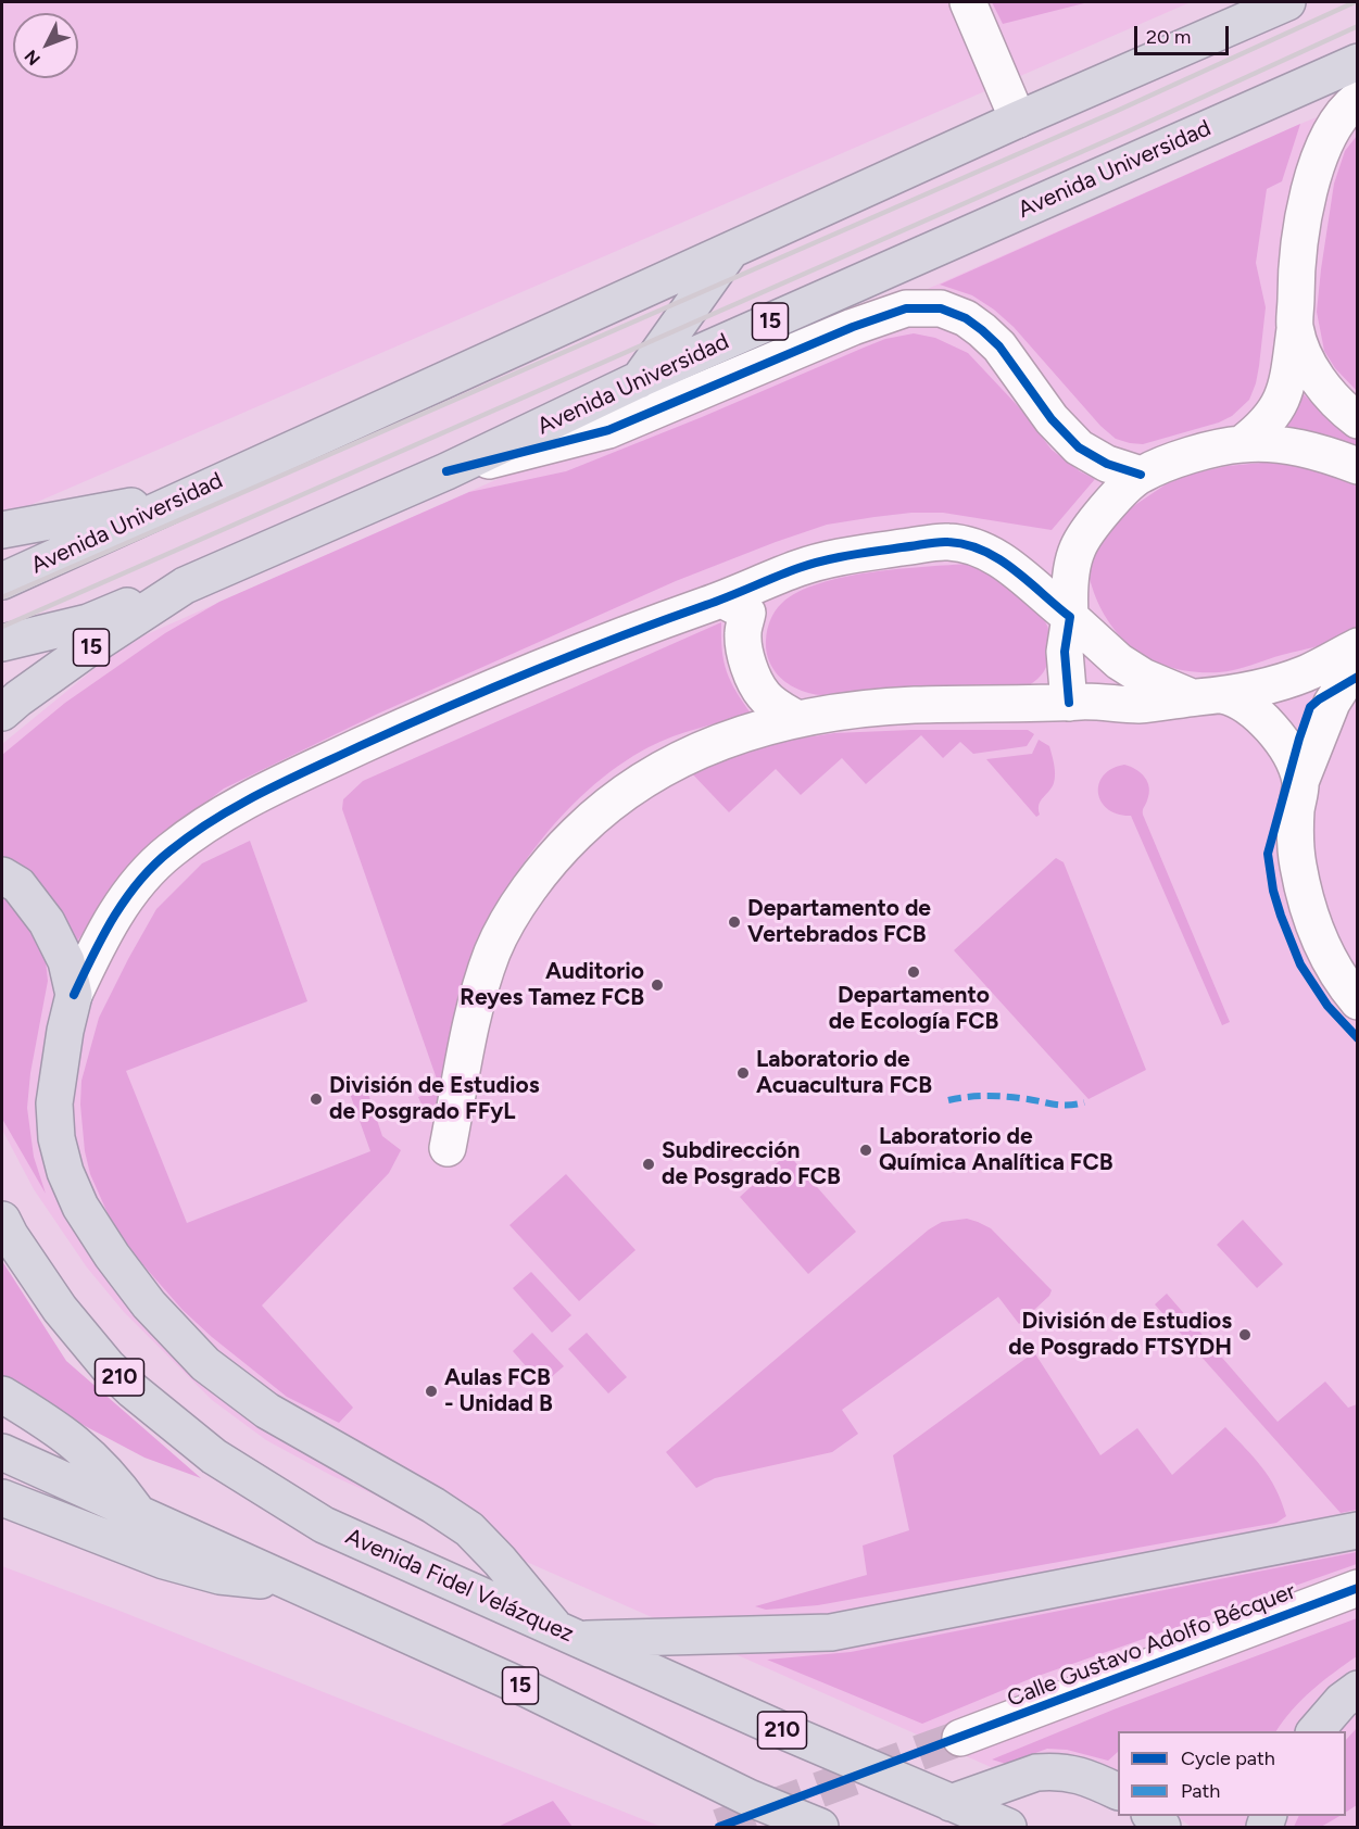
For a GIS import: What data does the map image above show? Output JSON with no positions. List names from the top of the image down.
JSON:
{
  "streets": {
    "highway": [
      "Avenida Universidad",
      "15",
      "210",
      "Avenida Fidel Velázquez"
    ],
    "street": ["Calle Gustavo Adolfo Bécquer"]
  },
  "places": [
    "Departamento de Vertebrados FCB",
    "Departamento de Ecología FCB",
    "Auditorio Reyes Tamez FCB",
    "Laboratorio de Acuacultura FCB",
    "División de Estudios de Posgrado FFyL",
    "Laboratorio de Química Analítica FCB",
    "Subdirección de Posgrado FCB",
    "División de Estudios de Posgrado FTSYDH",
    "Aulas FCB - Unidad B"
  ],
  "legend": ["Cycle path", "Path"],
  "scale_bar": "20 m",
  "north": "bottom left"
}
